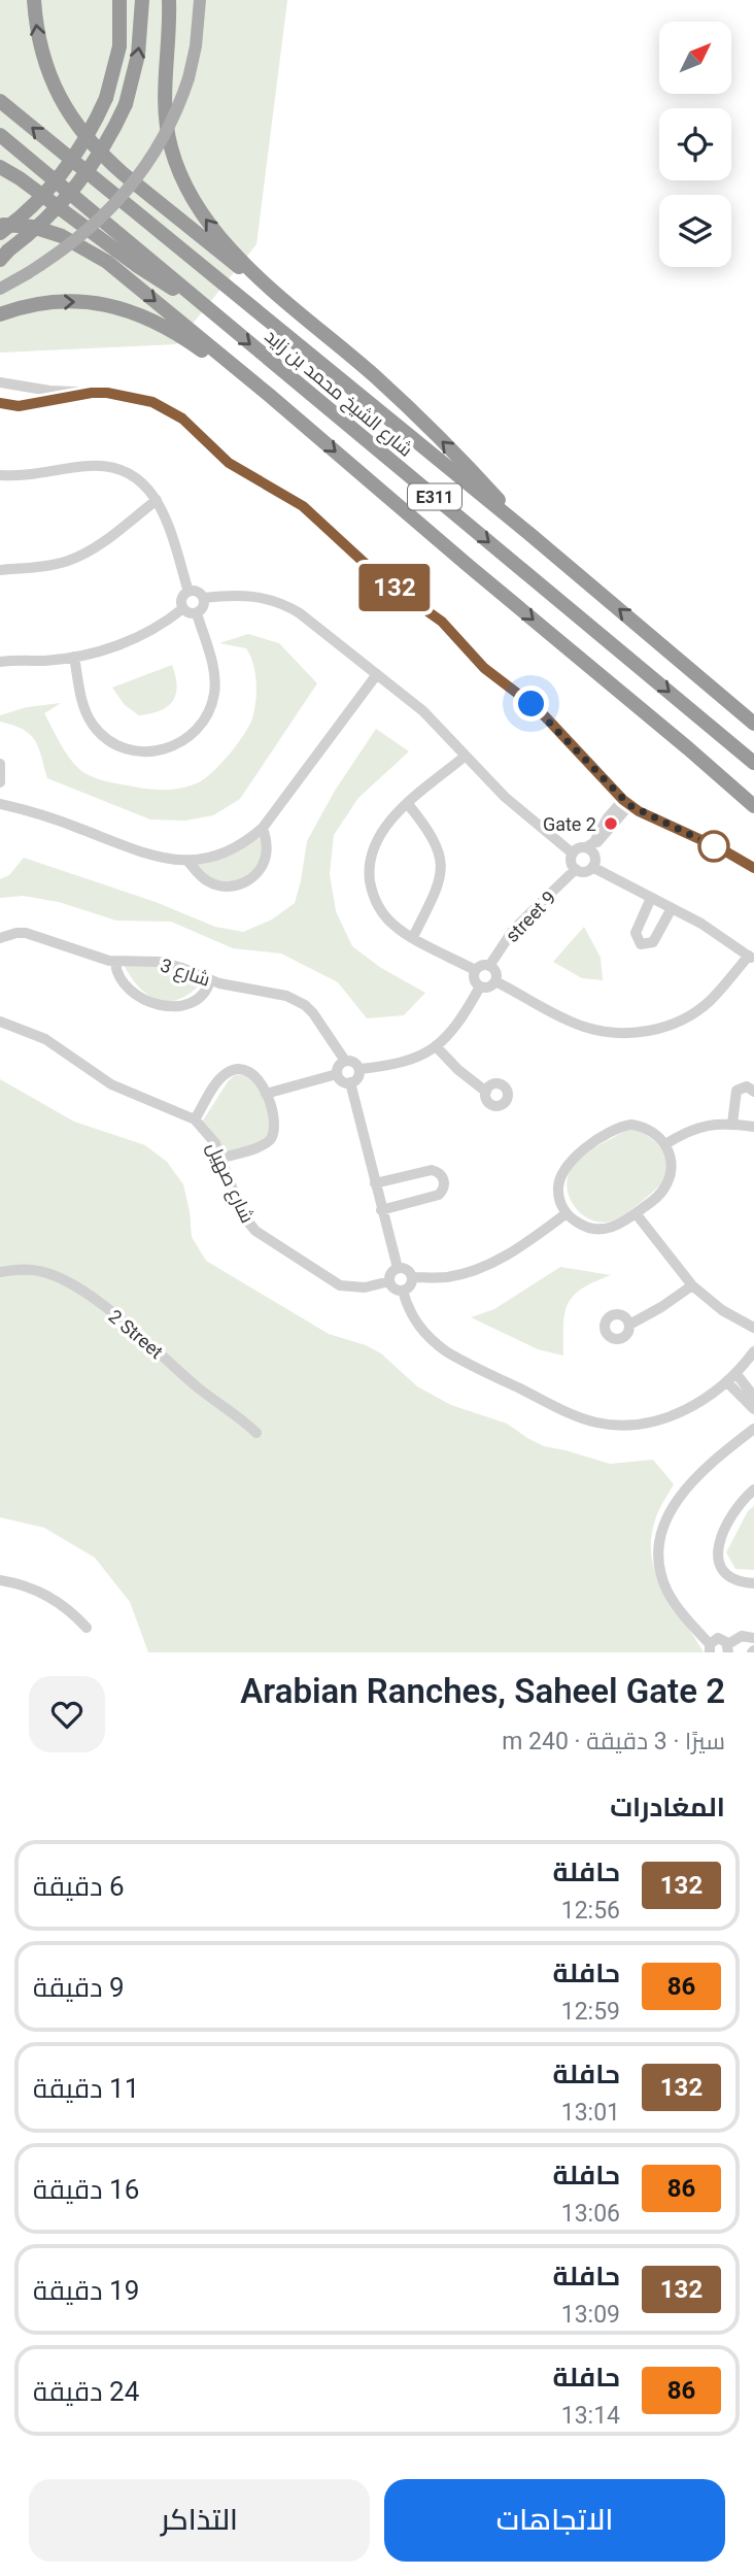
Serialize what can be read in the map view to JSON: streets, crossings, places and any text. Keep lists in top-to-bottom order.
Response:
{
  "streets": {
    "highway": ["شارع الشيخ محمد بن زايد", "E311"],
    "street": [
      "street 9",
      "3 شارع",
      "شارع صهيل",
      "2 Street"
    ]
  },
  "places": ["Gate 2"],
  "lines": ["bus line 132"],
  "north": "top right",
  "page": {
    "on_map": "132",
    "heading": [
      ["Arabian Ranches, Saheel Gate 2", "سيرًا · 3 دقيقة · 240 m"],
      "المغادرات"
    ],
    "list": [
      {
        "mark": "132",
        "name": "حافلة",
        "note": "12:56",
        "value": "6 دقيقة"
      },
      {
        "mark": "86",
        "name": "حافلة",
        "note": "12:59",
        "value": "9 دقيقة"
      },
      {
        "mark": "132",
        "name": "حافلة",
        "note": "13:01",
        "value": "11 دقيقة"
      },
      {
        "mark": "86",
        "name": "حافلة",
        "note": "13:06",
        "value": "16 دقيقة"
      },
      {
        "mark": "132",
        "name": "حافلة",
        "note": "13:09",
        "value": "19 دقيقة"
      },
      {
        "mark": "86",
        "name": "حافلة",
        "note": "13:14",
        "value": "24 دقيقة"
      }
    ],
    "buttons": ["الاتجاهات", "التذاكر"]
  }
}
